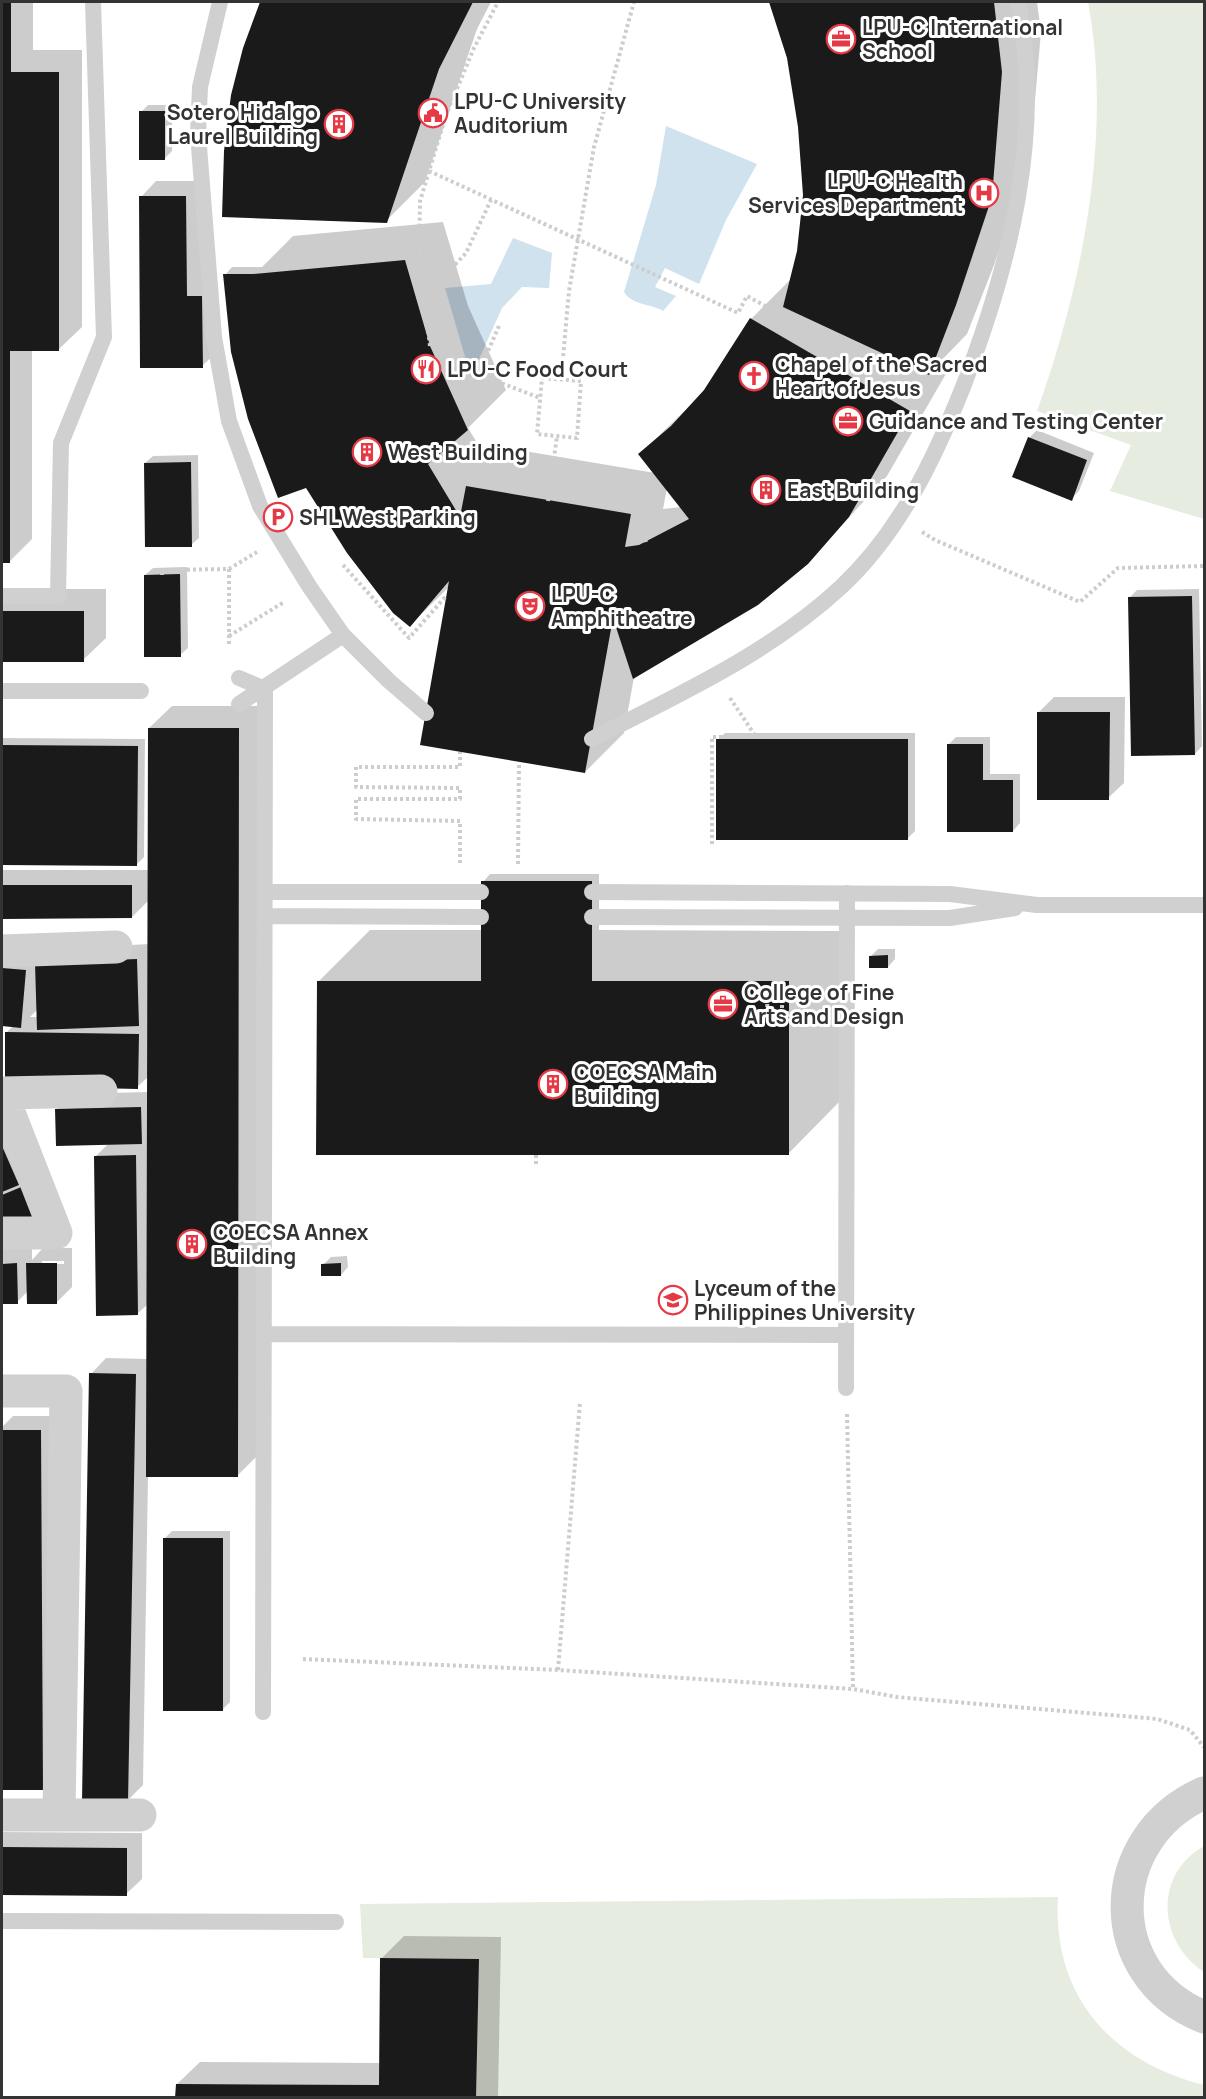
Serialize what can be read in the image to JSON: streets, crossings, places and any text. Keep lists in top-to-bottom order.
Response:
{
  "places": {
    "office": ["LPU-C International School", "Guidance and Testing Center", "College of Fine Arts and Design"],
    "public building": ["LPU-C University Auditorium"],
    "building": [
      "Sotero Hidalgo Laurel Building",
      "West Building",
      "East Building",
      "COECSA Main Building",
      "COECSA Annex Building"
    ],
    "hospital": ["LPU-C Health Services Department"],
    "restaurant": ["LPU-C Food Court"],
    "church": ["Chapel of the Sacred Heart of Jesus"],
    "parking": ["SHL West Parking"],
    "theatre": ["LPU-C Amphitheatre"],
    "school or university": ["Lyceum of the Philippines University"]
  }
}
